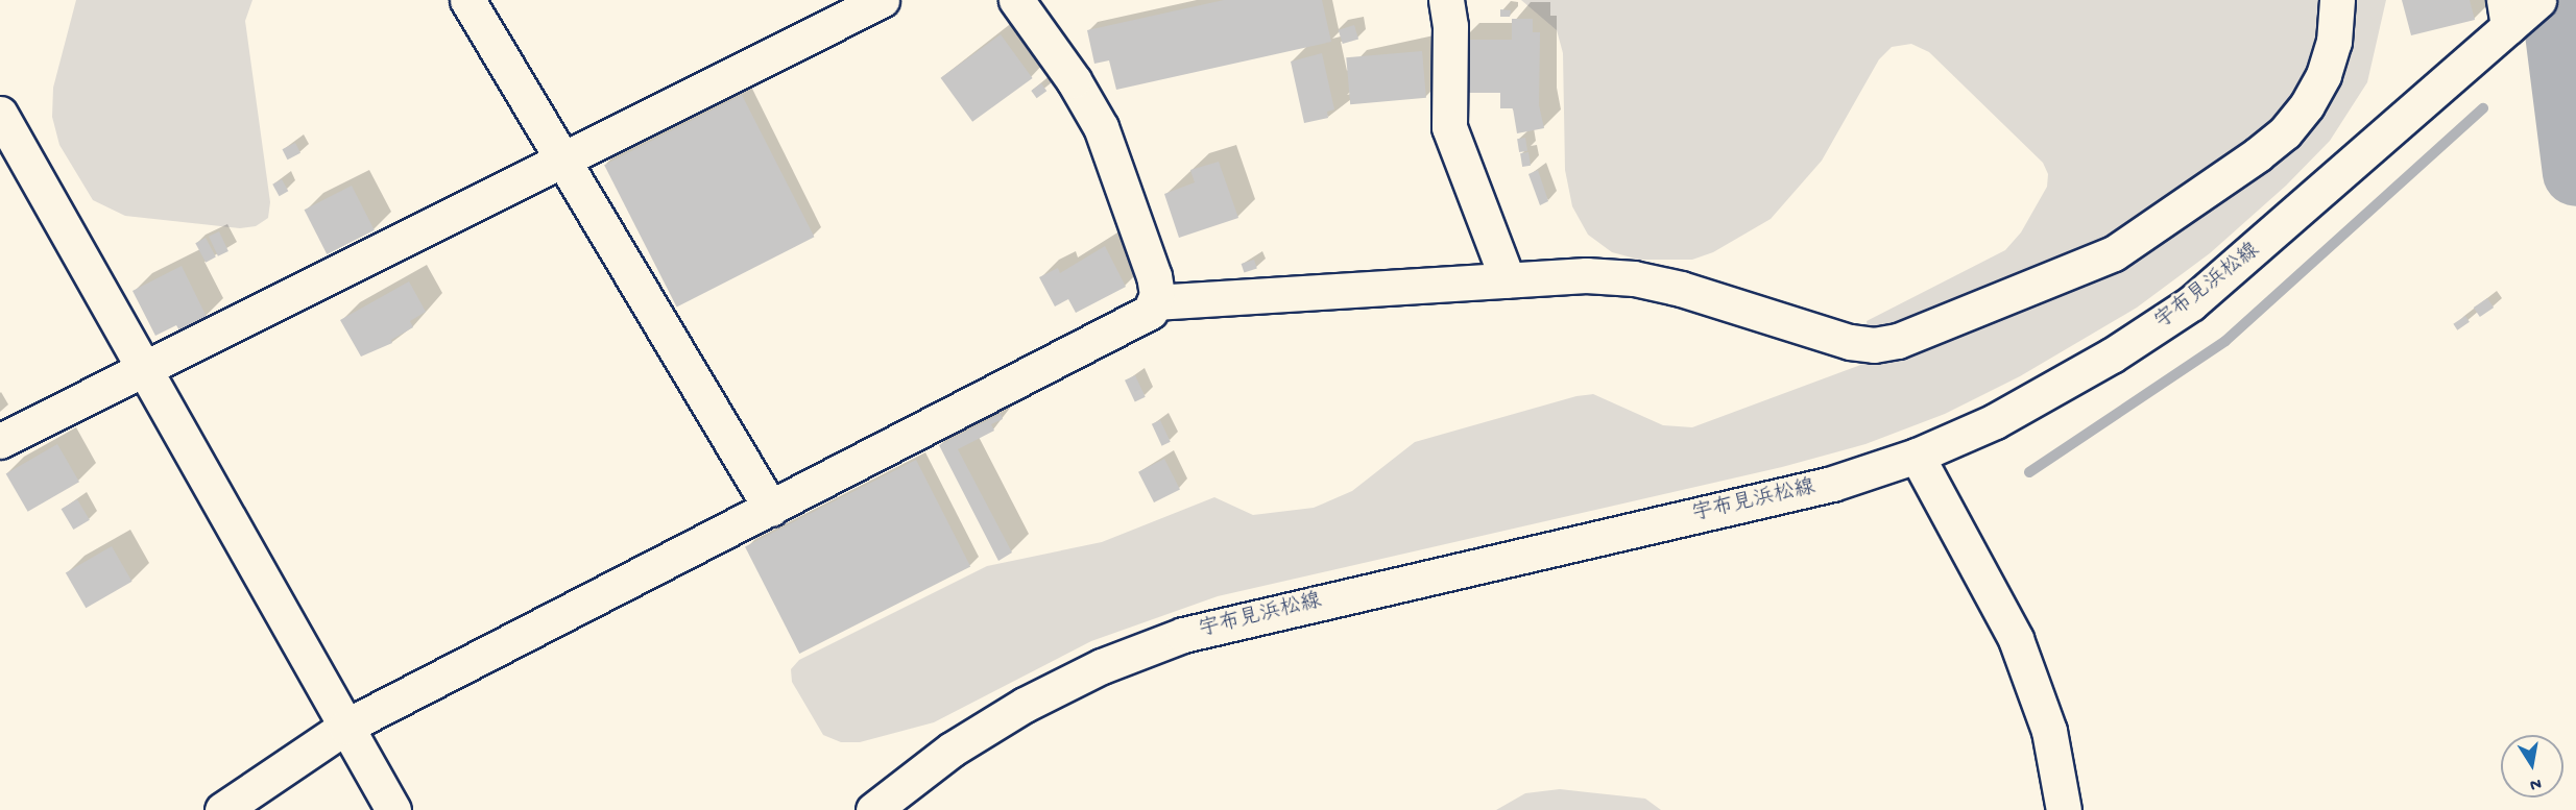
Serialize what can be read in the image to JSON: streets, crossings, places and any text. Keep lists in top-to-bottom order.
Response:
{
  "streets": {
    "street": ["宇布見浜松線"]
  },
  "north": "bottom"
}
